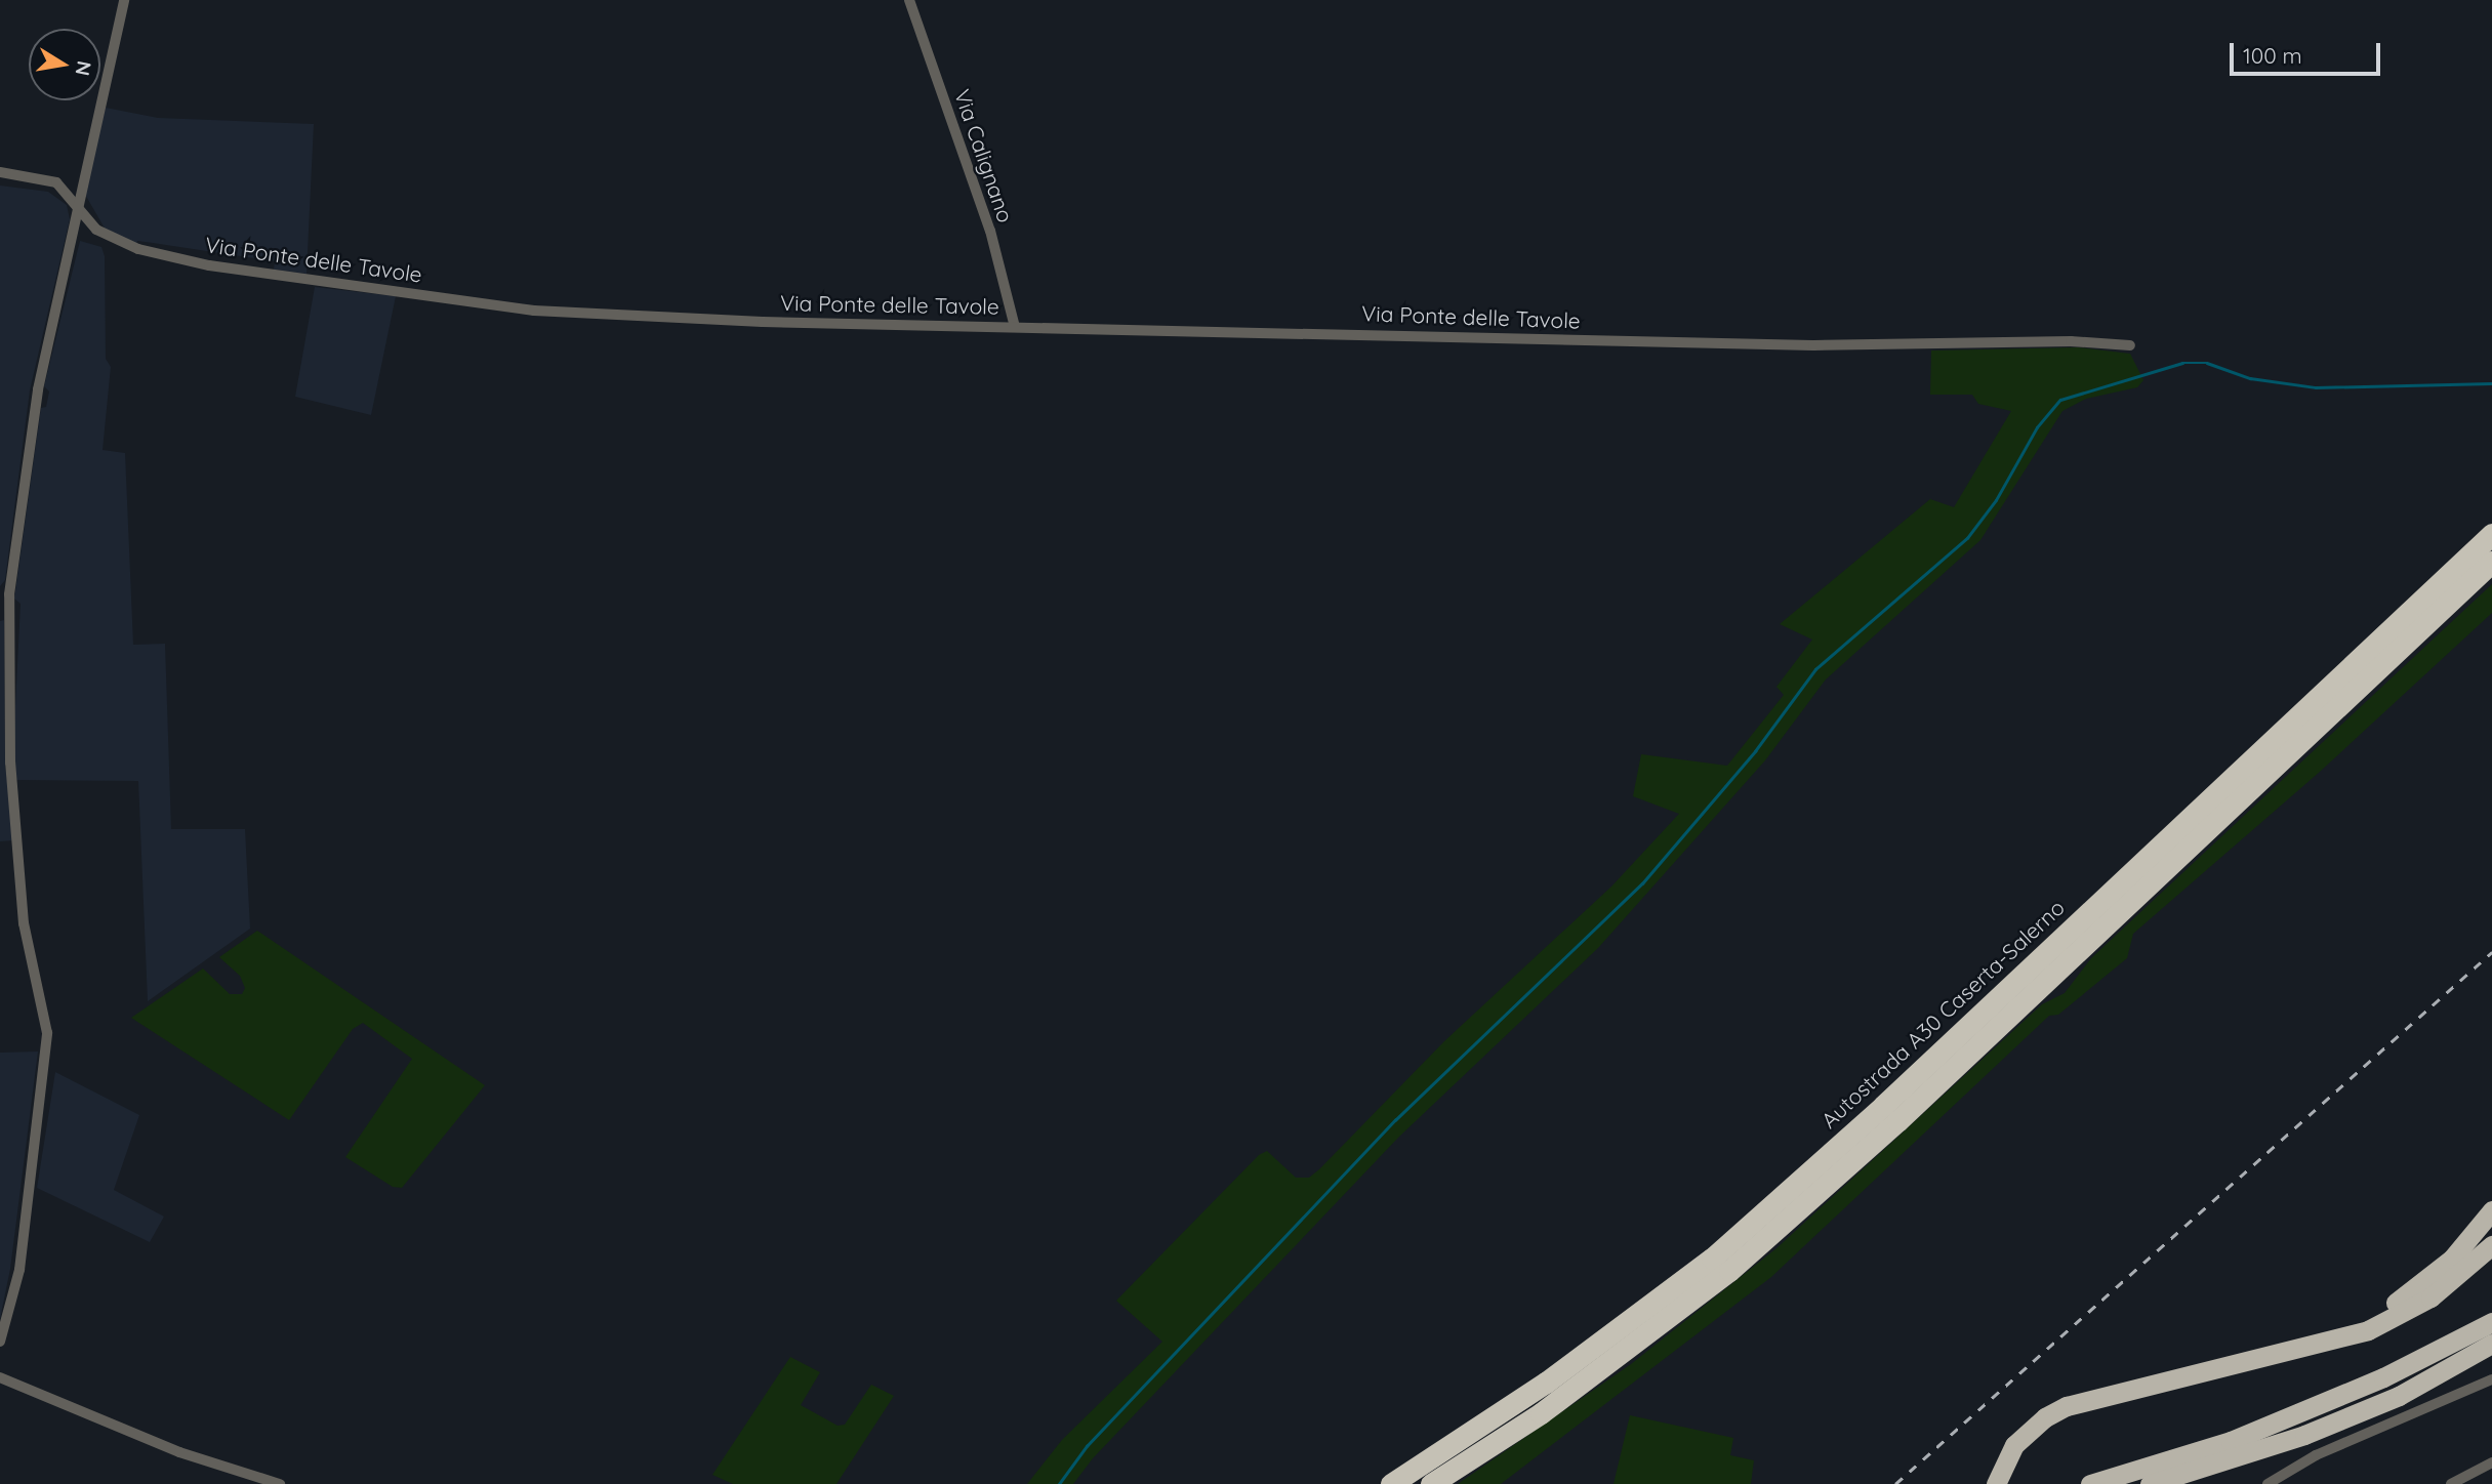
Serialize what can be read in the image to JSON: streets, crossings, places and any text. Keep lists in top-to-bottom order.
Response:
{
  "streets": {
    "highway": ["Autostrada A30 Caserta-Salerno"],
    "street": ["Via Calignano", "Via Ponte delle Tavole"]
  },
  "crossings": [
    ["Via Calignano", "Via Ponte delle Tavole"]
  ],
  "scale_bar": "100 m",
  "north": "right"
}
